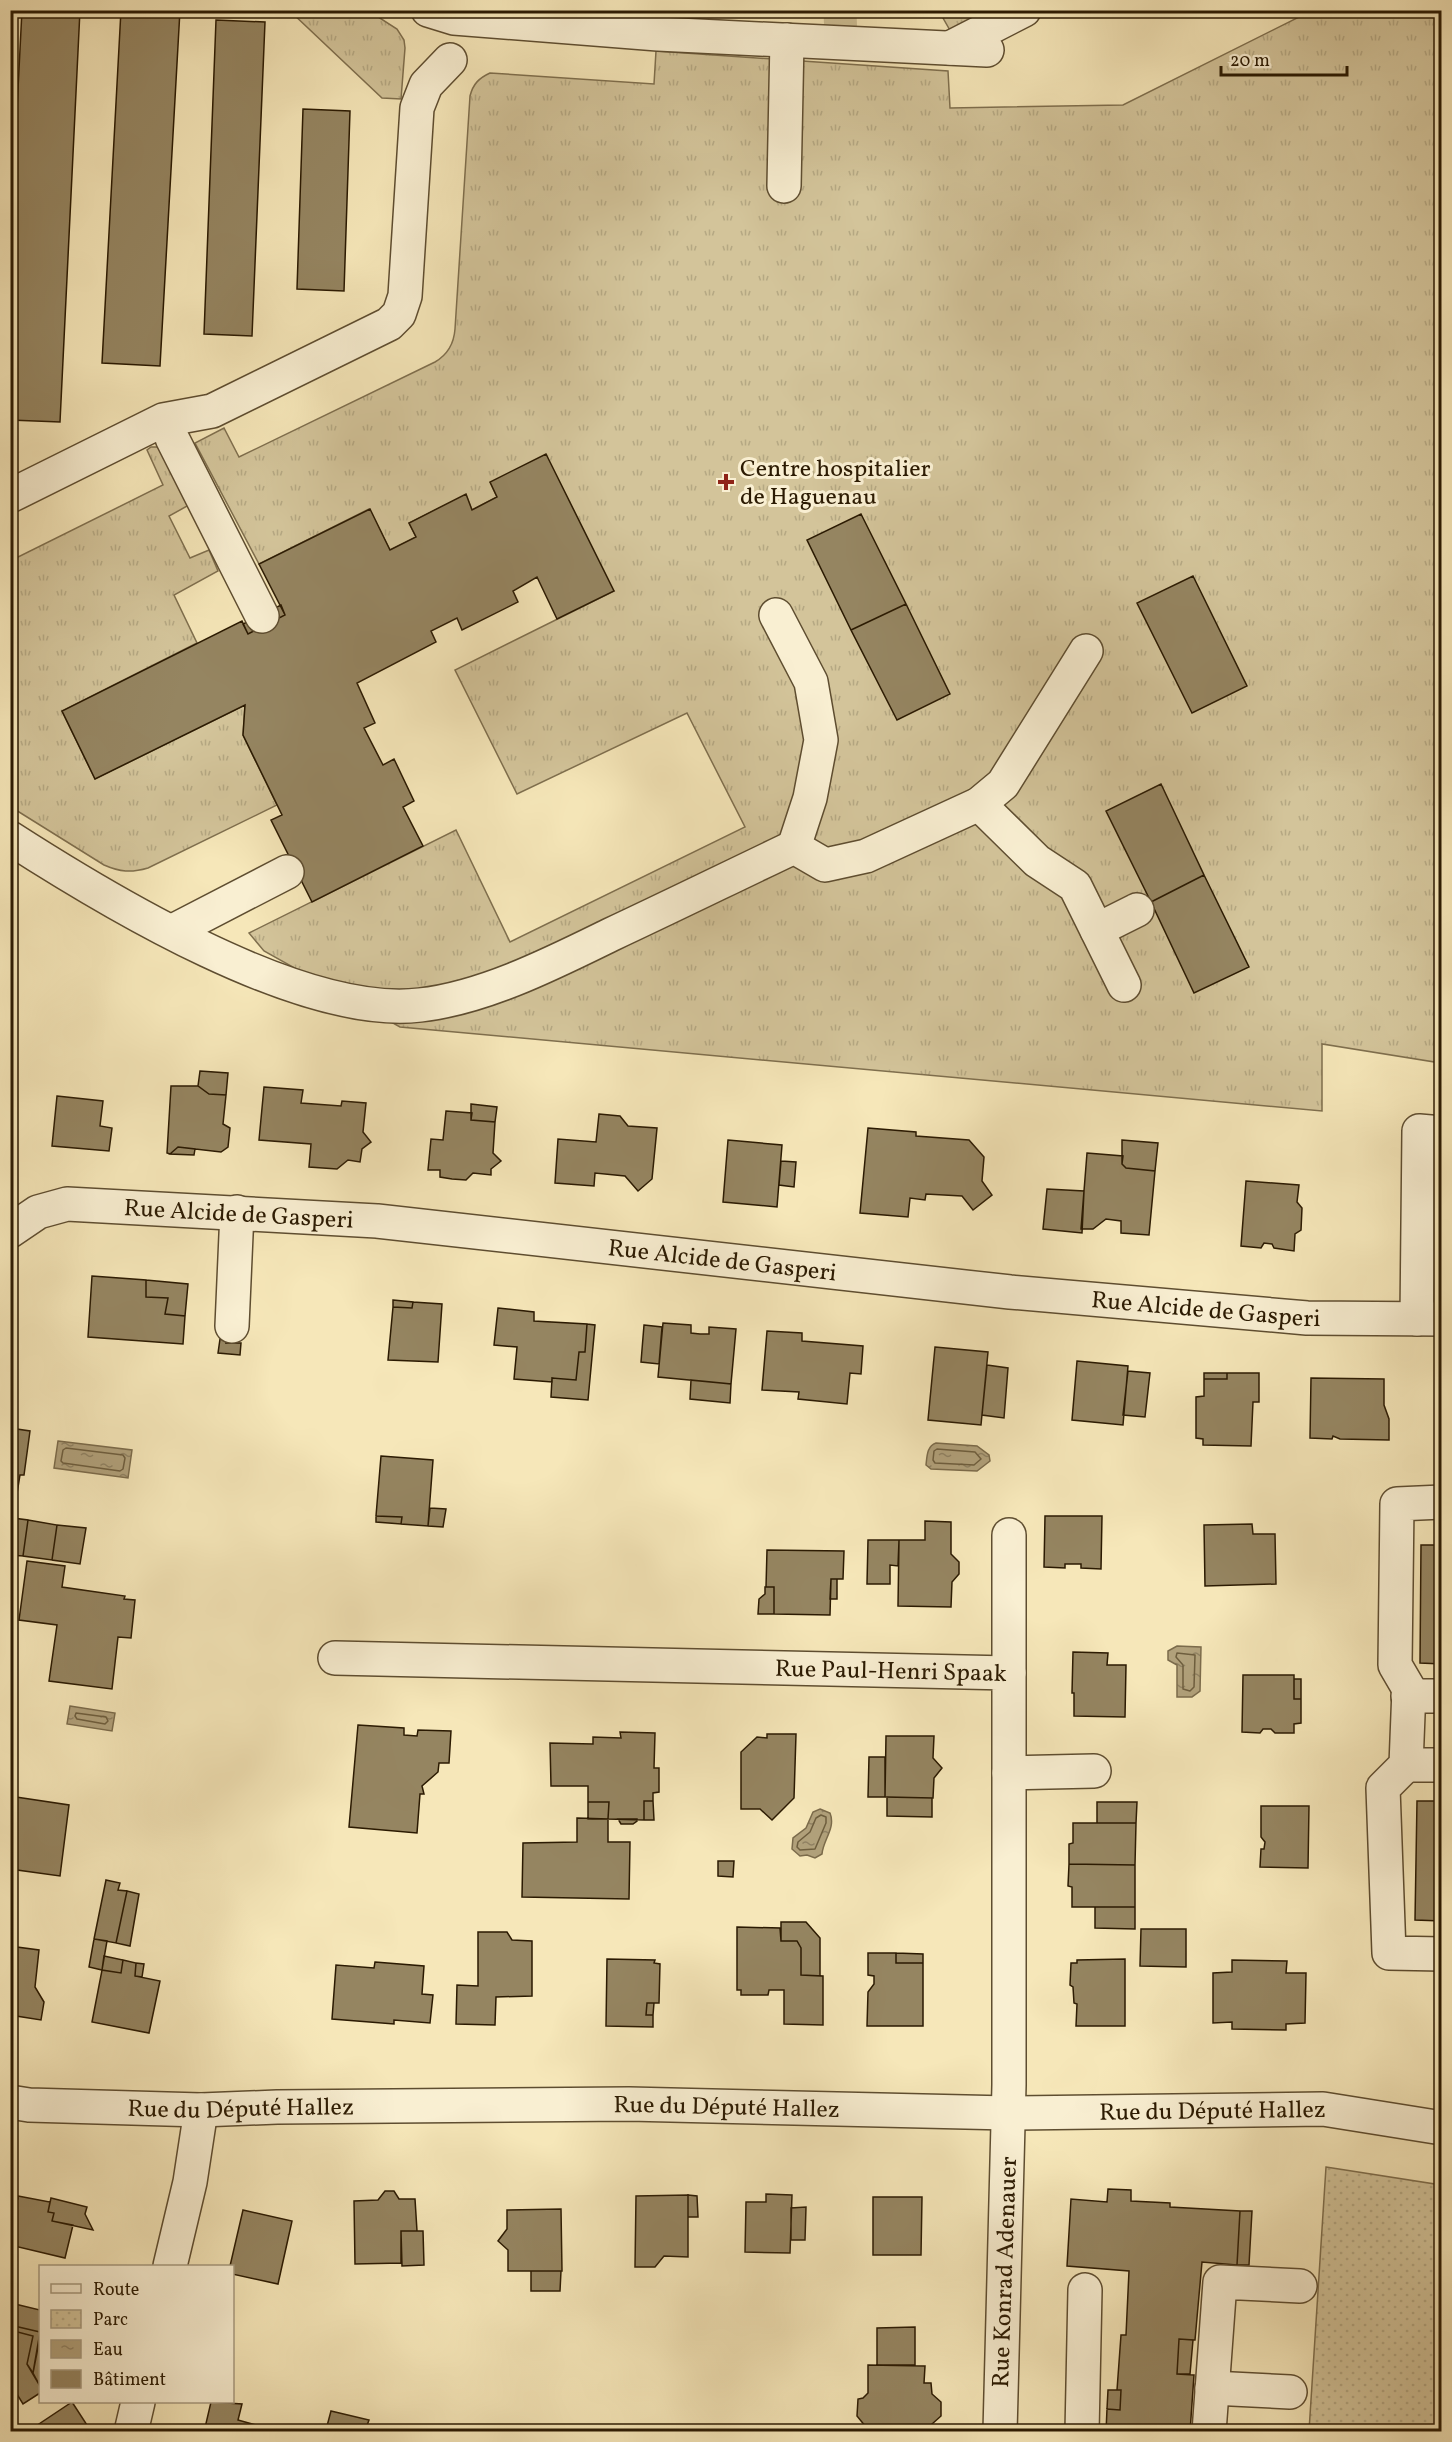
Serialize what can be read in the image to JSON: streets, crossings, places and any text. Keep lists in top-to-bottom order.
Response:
{
  "streets": {
    "street": [
      "Rue Alcide de Gasperi",
      "Rue Paul-Henri Spaak",
      "Rue du Député Hallez",
      "Rue Konrad Adenauer"
    ]
  },
  "crossings": [
    ["Rue Paul-Henri Spaak", "Rue du Député Hallez"],
    ["Rue Paul-Henri Spaak", "Rue Konrad Adenauer"],
    ["Rue du Député Hallez", "Rue Konrad Adenauer"]
  ],
  "places": {
    "health": ["Centre hospitalier de Haguenau"]
  },
  "legend": [
    "Route",
    "Parc",
    "Eau",
    "Bâtiment"
  ],
  "scale_bar": "20 m"
}
